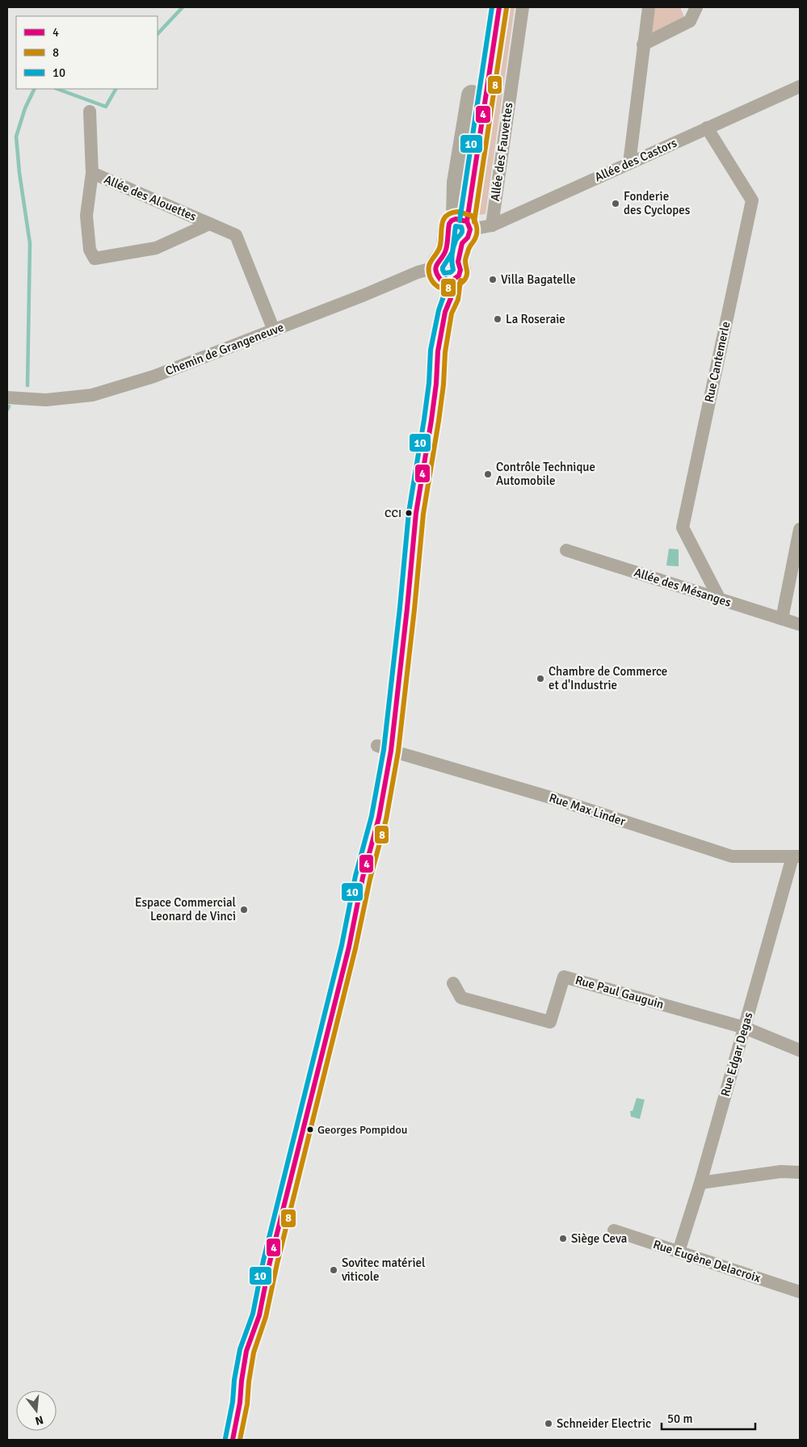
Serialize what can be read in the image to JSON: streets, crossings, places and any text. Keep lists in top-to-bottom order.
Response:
{
  "streets": {
    "street": [
      "Allée des Fauvettes",
      "Allée des Castors",
      "Allée des Alouettes",
      "Chemin de Grangeneuve",
      "Rue Cantemerle",
      "Allée des Mésanges",
      "Rue Max Linder",
      "Rue Paul Gauguin",
      "Rue Edgar Degas",
      "Rue Eugène Delacroix"
    ]
  },
  "crossings": [
    ["Allée des Fauvettes", "Allée des Castors"],
    ["Allée des Castors", "Rue Cantemerle"],
    ["Allée des Alouettes", "Chemin de Grangeneuve"],
    ["Rue Cantemerle", "Allée des Mésanges"],
    ["Rue Max Linder", "Rue Edgar Degas"],
    ["Rue Paul Gauguin", "Rue Edgar Degas"],
    ["Rue Edgar Degas", "Rue Eugène Delacroix"]
  ],
  "places": [
    "Fonderie des Cyclopes",
    "Villa Bagatelle",
    "La Roseraie",
    "Contrôle Technique Automobile",
    "CCI",
    "Chambre de Commerce et d'Industrie",
    "Espace Commercial Leonard de Vinci",
    "Georges Pompidou",
    "Siège Ceva",
    "Sovitec matériel viticole",
    "Schneider Electric"
  ],
  "lines": ["transit line 4", "transit line 10", "transit line 8"],
  "legend": ["4", "8", "10"],
  "scale_bar": "50 m",
  "north": "bottom"
}
